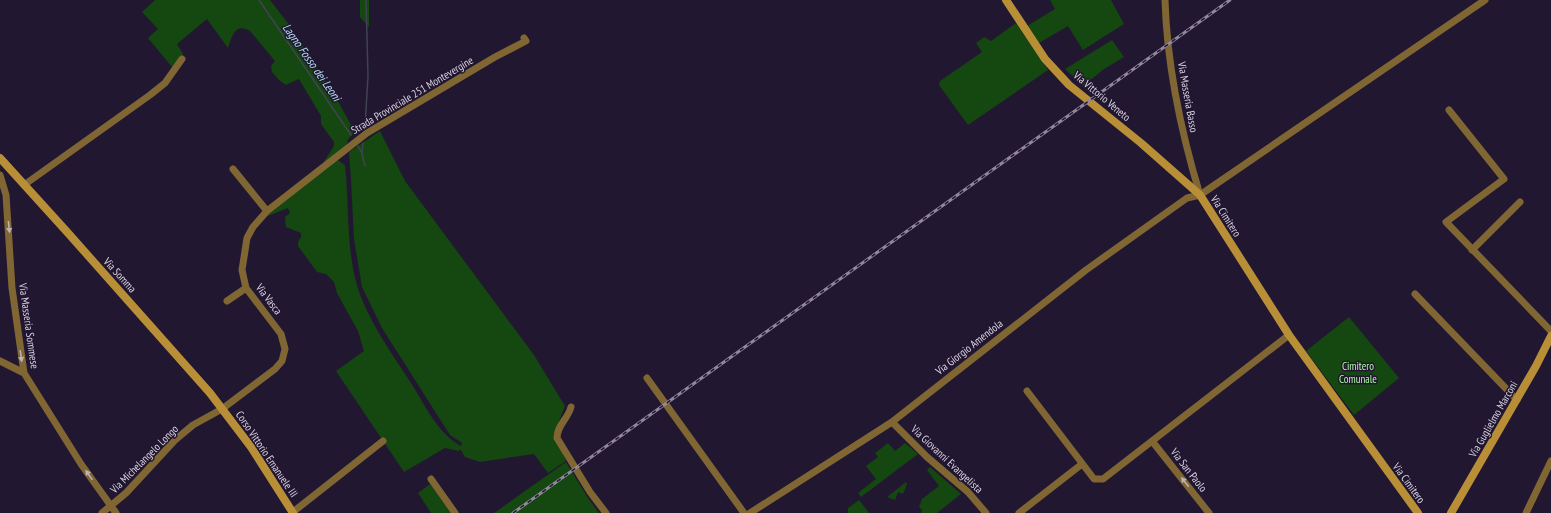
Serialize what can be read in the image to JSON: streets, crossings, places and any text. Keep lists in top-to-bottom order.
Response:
{
  "streets": {
    "street": [
      "Strada Provinciale 251 Montevergine",
      "Via Vittorio Veneto",
      "Via Masseria Basso",
      "Via Cimitero",
      "Via Somma",
      "Via Vasca",
      "Via Masseria Sommese",
      "Via Giorgio Amendola",
      "Via Guglielmo Marconi",
      "Corso Vittorio Emanuele III",
      "Via Michelangelo Longo",
      "Via Giovanni Evangelista",
      "Via San Paolo"
    ]
  },
  "crossings": [
    ["Strada Provinciale 251 Montevergine", "Via Vasca"],
    ["Via Vittorio Veneto", "Via Masseria Basso"],
    ["Via Vittorio Veneto", "Via Cimitero"],
    ["Via Vittorio Veneto", "Via Giorgio Amendola"],
    ["Via Masseria Basso", "Via Cimitero"],
    ["Via Masseria Basso", "Via Giorgio Amendola"],
    ["Via Cimitero", "Via Giorgio Amendola"],
    ["Via Somma", "Via Vasca"],
    ["Via Somma", "Corso Vittorio Emanuele III"],
    ["Via Somma", "Via Michelangelo Longo"],
    ["Via Vasca", "Corso Vittorio Emanuele III"],
    ["Via Vasca", "Via Michelangelo Longo"],
    ["Via Masseria Sommese", "Via Michelangelo Longo"],
    ["Via Giorgio Amendola", "Via Giovanni Evangelista"],
    ["Corso Vittorio Emanuele III", "Via Michelangelo Longo"]
  ],
  "one_way": ["Via San Paolo"],
  "water": ["Lagno Fosso dei Leoni"],
  "parks": ["Cimitero Comunale"]
}
